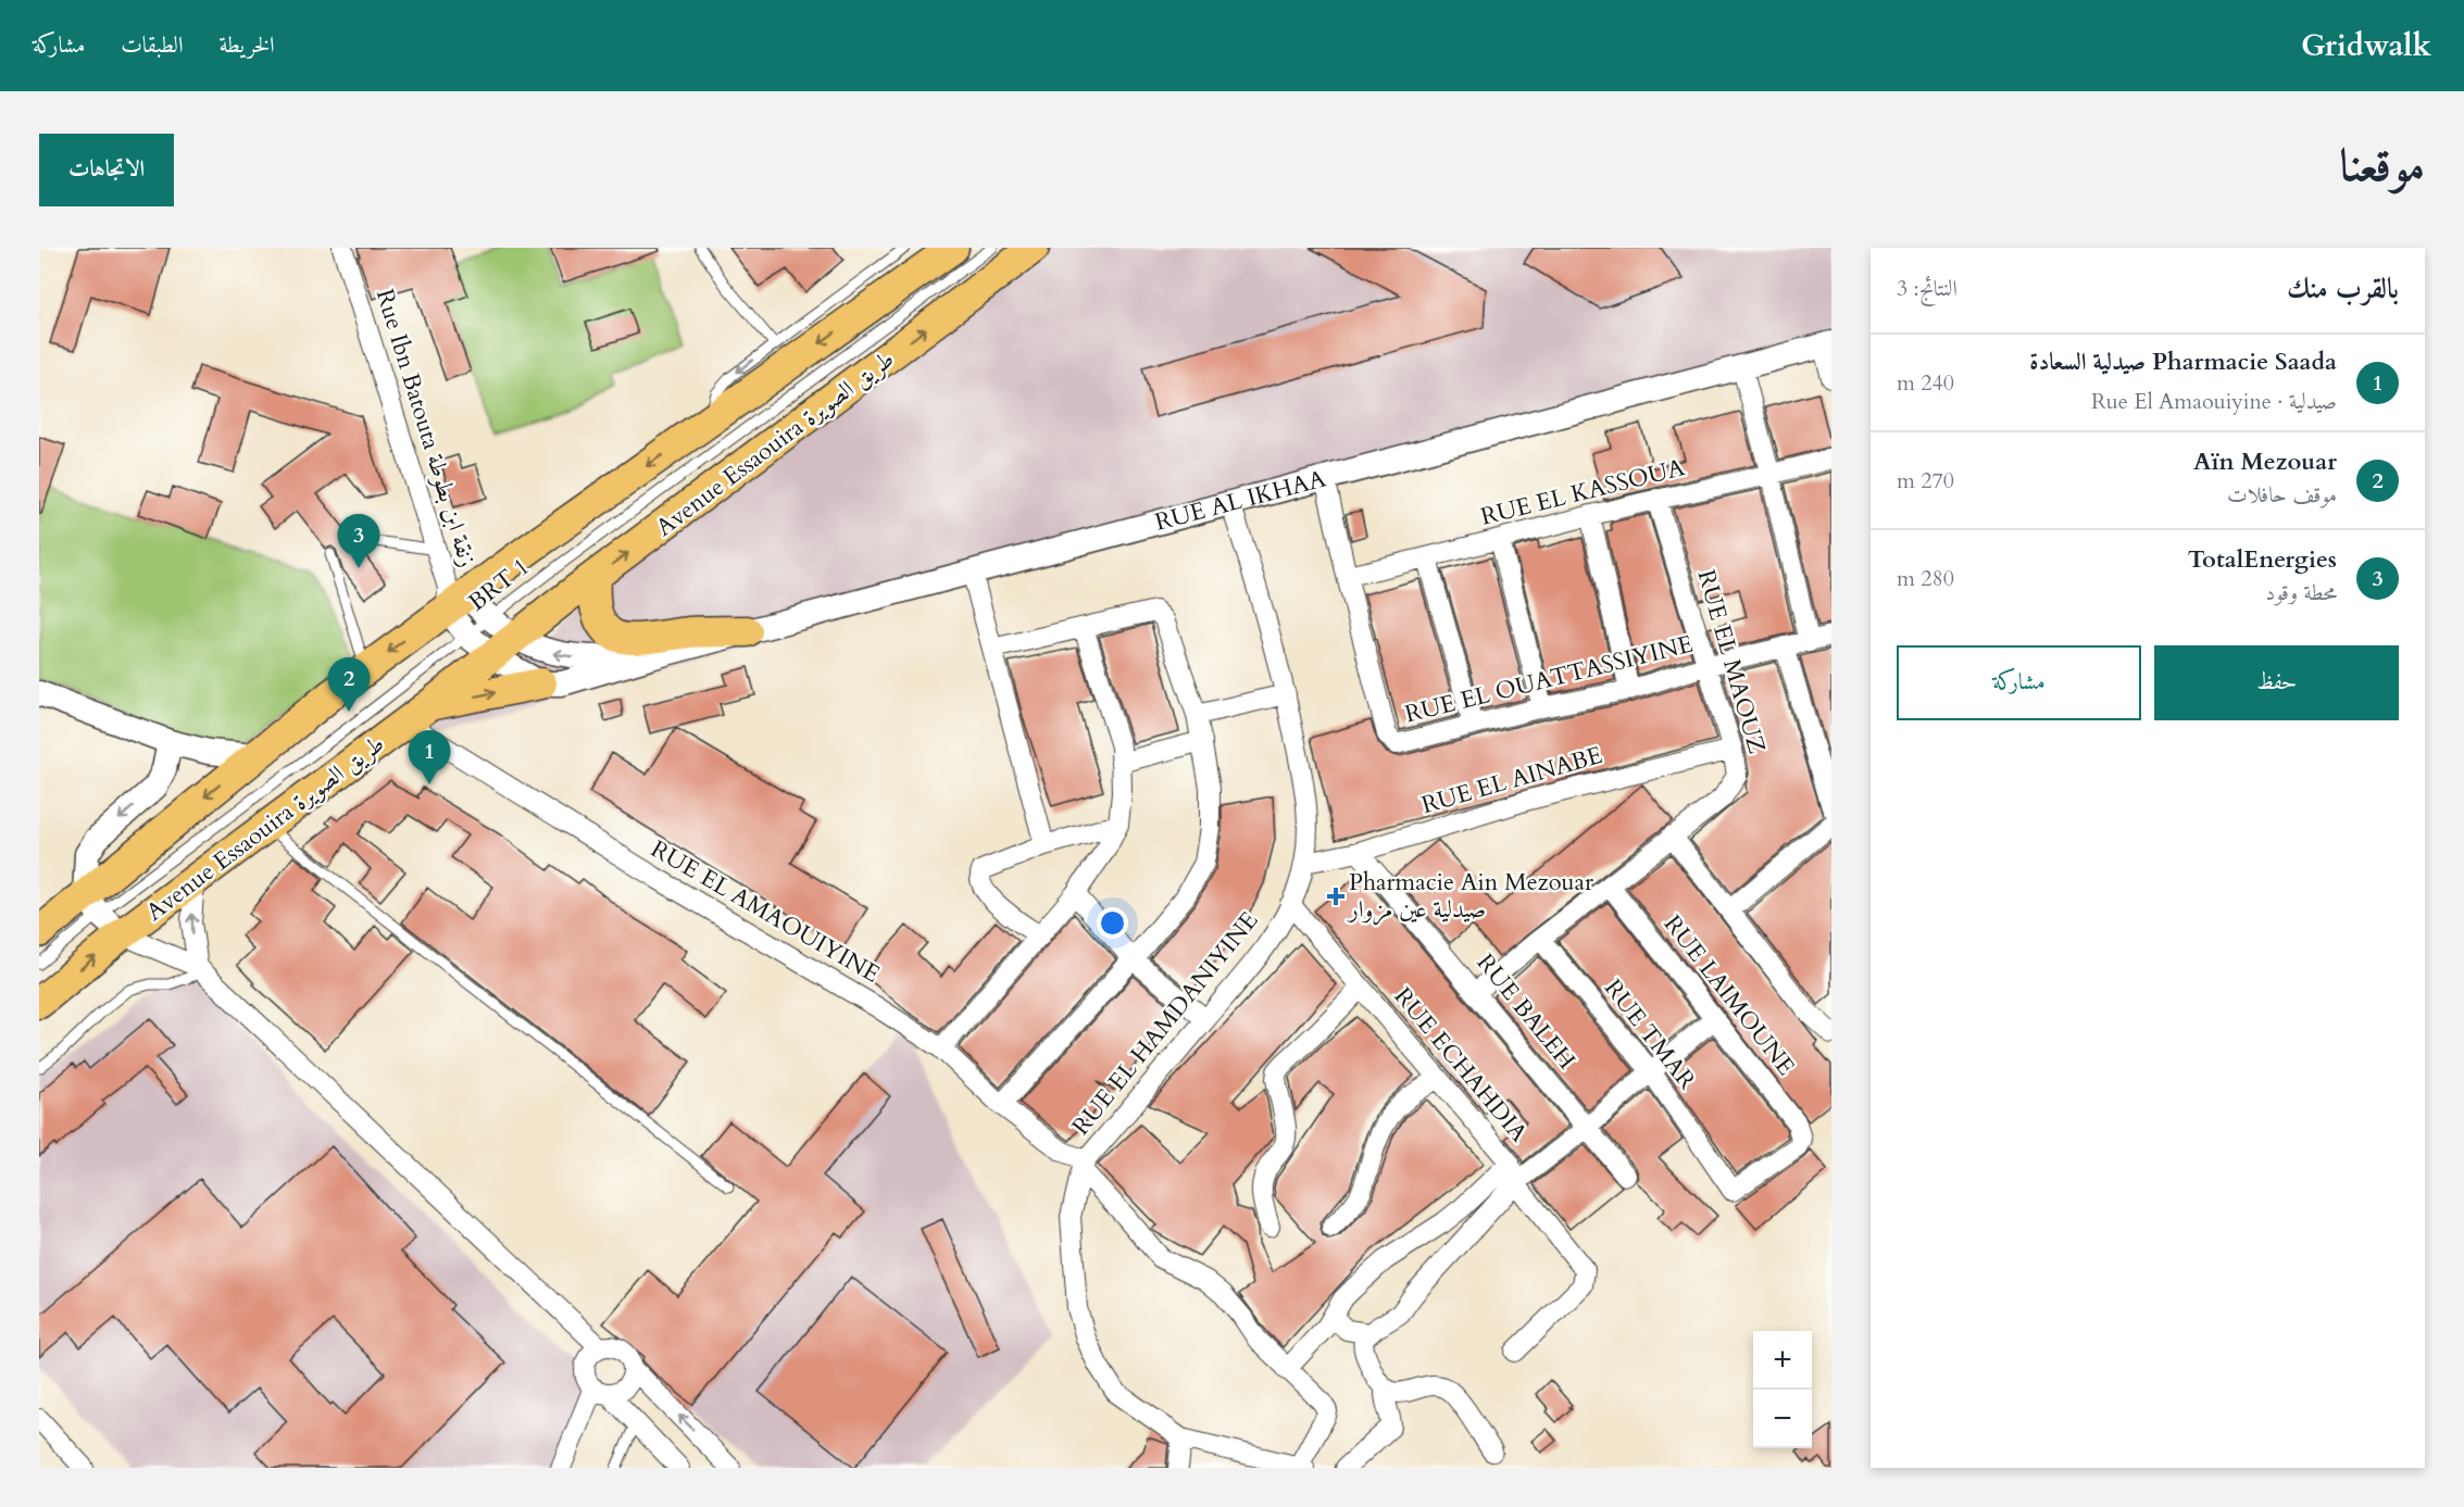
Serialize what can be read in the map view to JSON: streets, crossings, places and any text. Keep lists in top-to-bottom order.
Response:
{
  "streets": {
    "main road": ["Avenue Essaouira طريق الصويرة"],
    "street": [
      "Rue Ibn Batouta زنقة ابن بطوطة",
      "RUE EL KASSOUA",
      "RUE AL IKHAA",
      "RUE EL MAOUZ",
      "RUE EL OUATTASSIYINE",
      "RUE EL AINABE",
      "RUE EL AMAOUIYINE",
      "RUE LAIMOUNE",
      "RUE BALEH",
      "RUE EL HAMDANIYINE",
      "RUE TMAR",
      "RUE ECHAHDIA"
    ],
    "lane": ["BRT 1"]
  },
  "crossings": [
    ["Rue Ibn Batouta زنقة ابن بطوطة", "Avenue Essaouira طريق الصويرة"],
    ["Rue Ibn Batouta زنقة ابن بطوطة", "RUE AL IKHAA"],
    ["Avenue Essaouira طريق الصويرة", "RUE AL IKHAA"],
    ["Avenue Essaouira طريق الصويرة", "BRT 1"],
    ["Avenue Essaouira طريق الصويرة", "RUE EL AMAOUIYINE"],
    ["RUE EL KASSOUA", "RUE EL MAOUZ"],
    ["RUE EL KASSOUA", "RUE EL OUATTASSIYINE"],
    ["RUE AL IKHAA", "BRT 1"],
    ["RUE AL IKHAA", "RUE EL OUATTASSIYINE"],
    ["RUE AL IKHAA", "RUE EL HAMDANIYINE"],
    ["RUE EL MAOUZ", "RUE EL OUATTASSIYINE"],
    ["RUE EL MAOUZ", "RUE EL AINABE"],
    ["RUE EL MAOUZ", "RUE LAIMOUNE"],
    ["RUE EL MAOUZ", "RUE BALEH"],
    ["RUE EL MAOUZ", "RUE TMAR"],
    ["RUE EL AINABE", "RUE BALEH"],
    ["RUE EL AINABE", "RUE EL HAMDANIYINE"],
    ["RUE EL AMAOUIYINE", "RUE EL HAMDANIYINE"],
    ["RUE LAIMOUNE", "RUE TMAR"],
    ["RUE EL HAMDANIYINE", "RUE ECHAHDIA"]
  ],
  "places": {
    "health": ["Pharmacie Ain Mezouar صيدلية عين مزوار"]
  },
  "page": {
    "header": "Gridwalk",
    "nav": ["الخريطة", "الطبقات", "مشاركة"],
    "title": "موقعنا",
    "buttons": [
      "الاتجاهات",
      ["حفظ", "مشاركة"]
    ],
    "heading": ["بالقرب منك", "النتائج: 3"],
    "list": [
      {
        "mark": "1",
        "name": "Pharmacie Saada صيدلية السعادة",
        "note": "صيدلية · Rue El Amaouiyine",
        "value": "240 m"
      },
      {
        "mark": "2",
        "name": "Aïn Mezouar",
        "note": "موقف حافلات",
        "value": "270 m"
      },
      {
        "mark": "3",
        "name": "TotalEnergies",
        "note": "محطة وقود",
        "value": "280 m"
      }
    ],
    "pins": ["3", "2", "1"],
    "map_buttons": ["+", "−"]
  }
}
